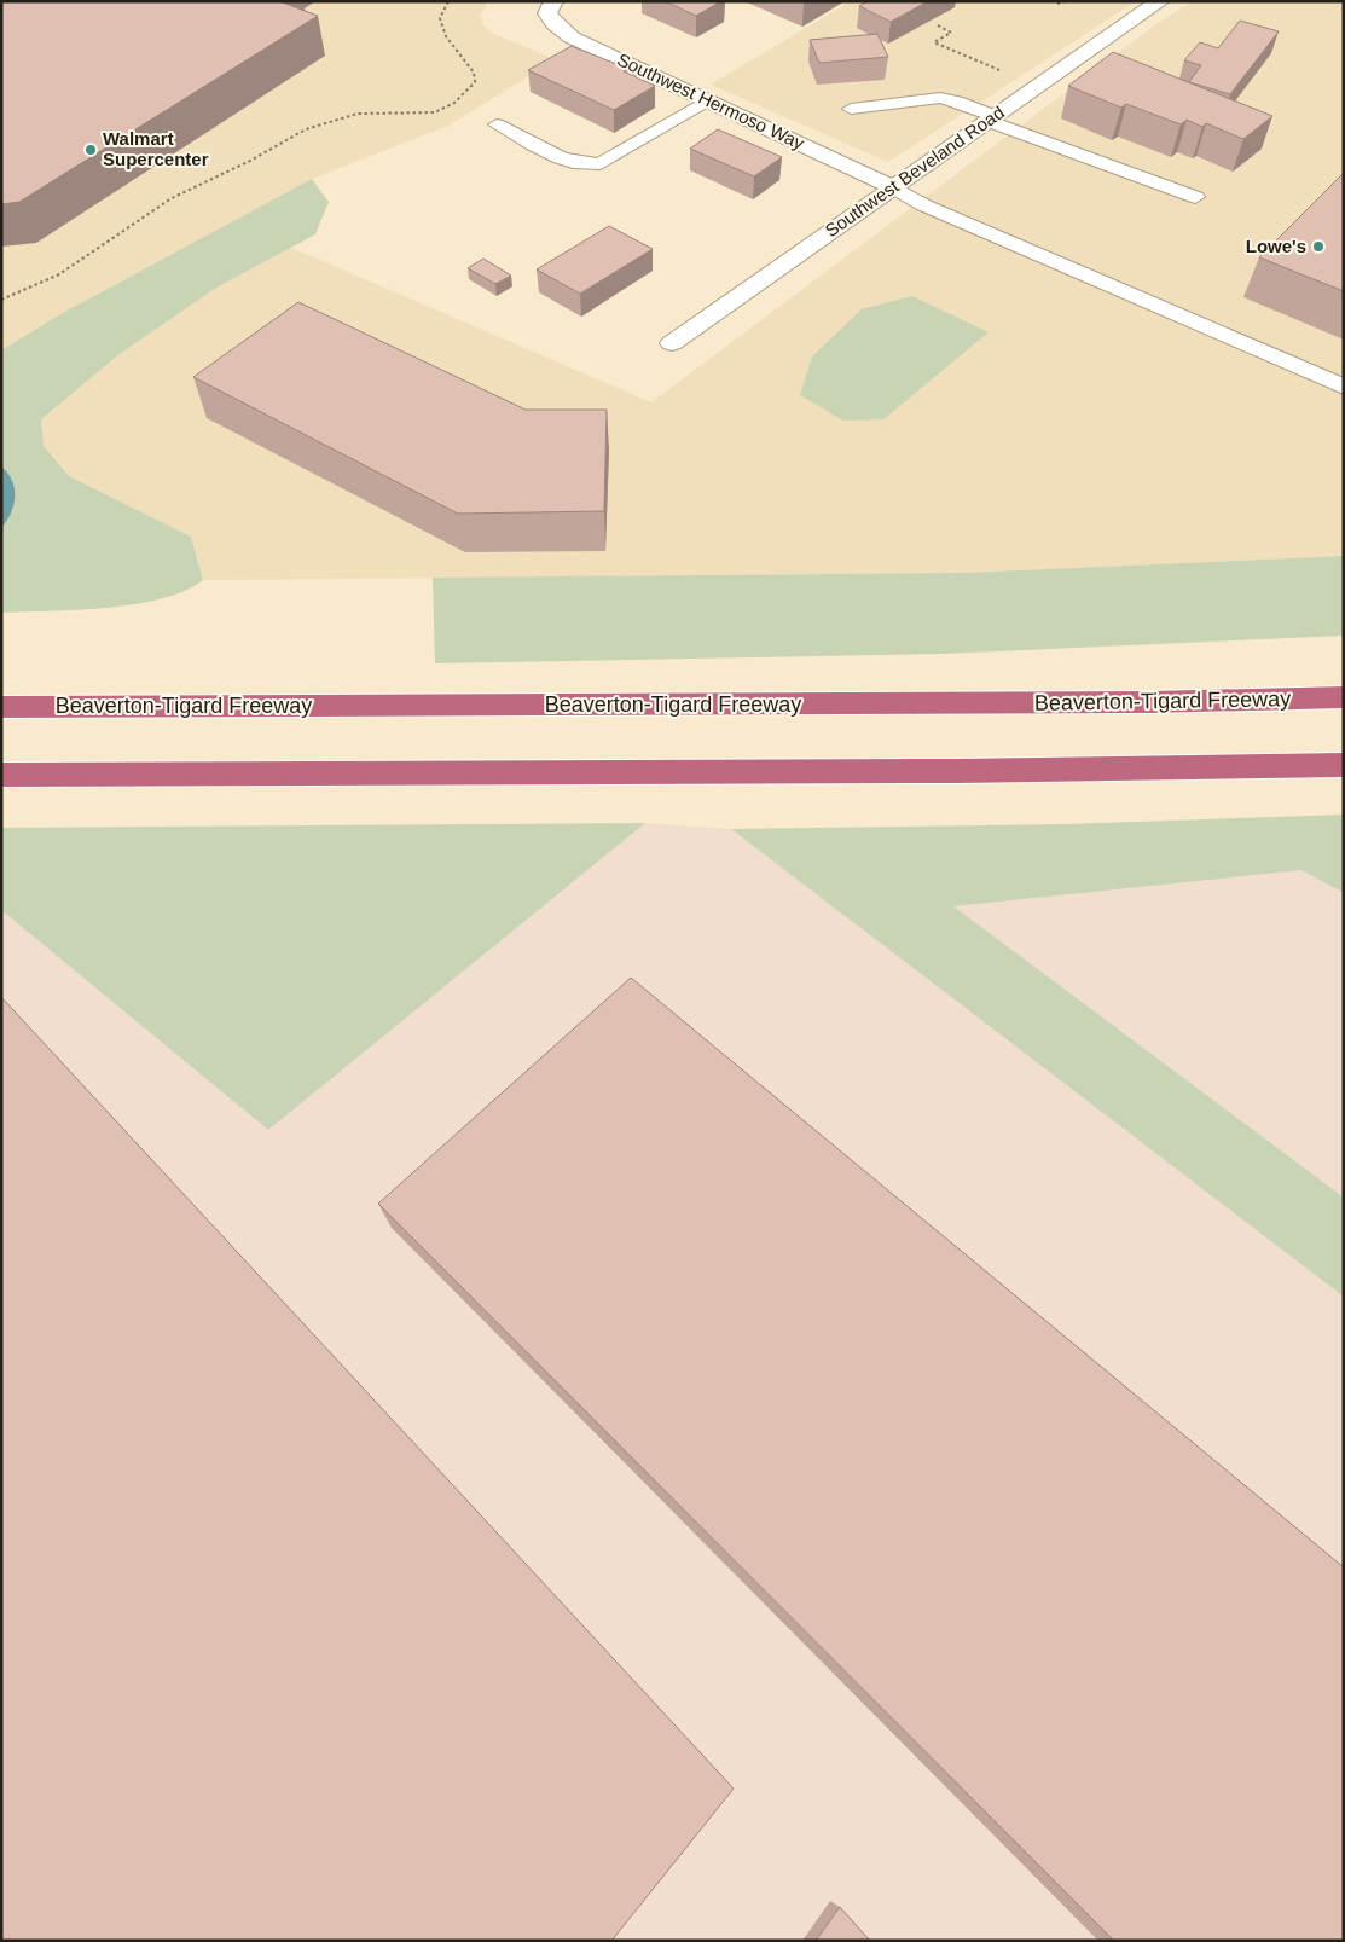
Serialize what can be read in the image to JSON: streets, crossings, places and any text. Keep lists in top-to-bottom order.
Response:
{
  "streets": {
    "highway": ["Beaverton-Tigard Freeway"],
    "street": ["Southwest Hermoso Way", "Southwest Beveland Road"]
  },
  "crossings": [
    ["Southwest Hermoso Way", "Southwest Beveland Road"]
  ],
  "places": ["Walmart Supercenter", "Lowe's"]
}
